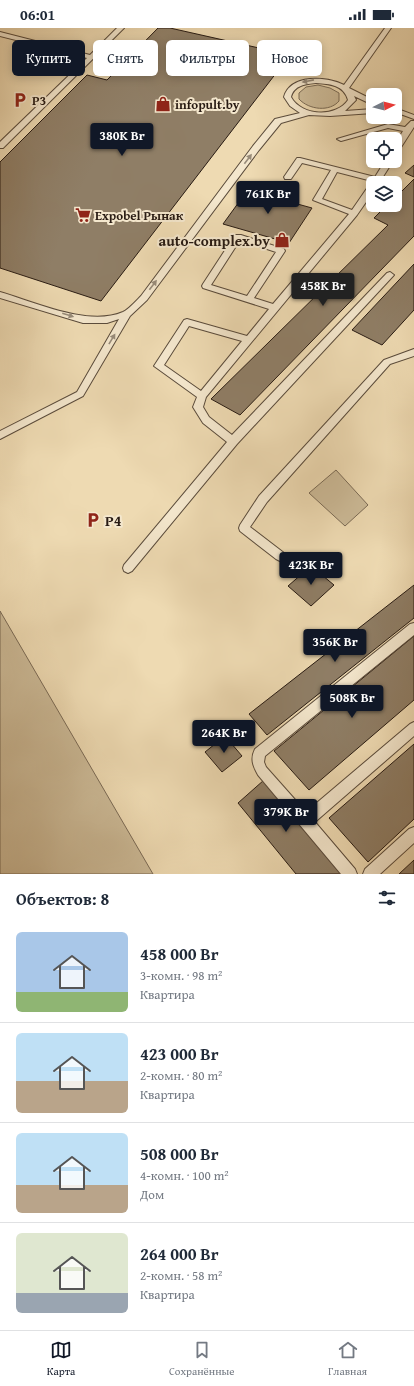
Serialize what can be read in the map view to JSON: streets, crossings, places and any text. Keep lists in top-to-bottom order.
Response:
{
  "places": {
    "parking": ["P3", "P4"],
    "shop": ["infopult.by", "auto-complex.by"],
    "supermarket": ["Expobel Рынак"]
  },
  "north": "right",
  "page": {
    "status": "06:01",
    "chip": [
      "Купить",
      "Снять",
      "Фильтры",
      "Новое"
    ],
    "price": [
      "380K Br",
      "761K Br",
      "458K Br",
      "423K Br",
      "356K Br",
      "508K Br",
      "264K Br",
      "379K Br"
    ],
    "heading": "Объектов: 8",
    "list": [
      {
        "name": "458 000 Br",
        "note": "3-комн. · 98 m² · Квартира"
      },
      {
        "name": "423 000 Br",
        "note": "2-комн. · 80 m² · Квартира"
      },
      {
        "name": "508 000 Br",
        "note": "4-комн. · 100 m² · Дом"
      },
      {
        "name": "264 000 Br",
        "note": "2-комн. · 58 m² · Квартира"
      }
    ],
    "tabs": ["Карта", "Сохранённые", "Главная"]
  }
}
